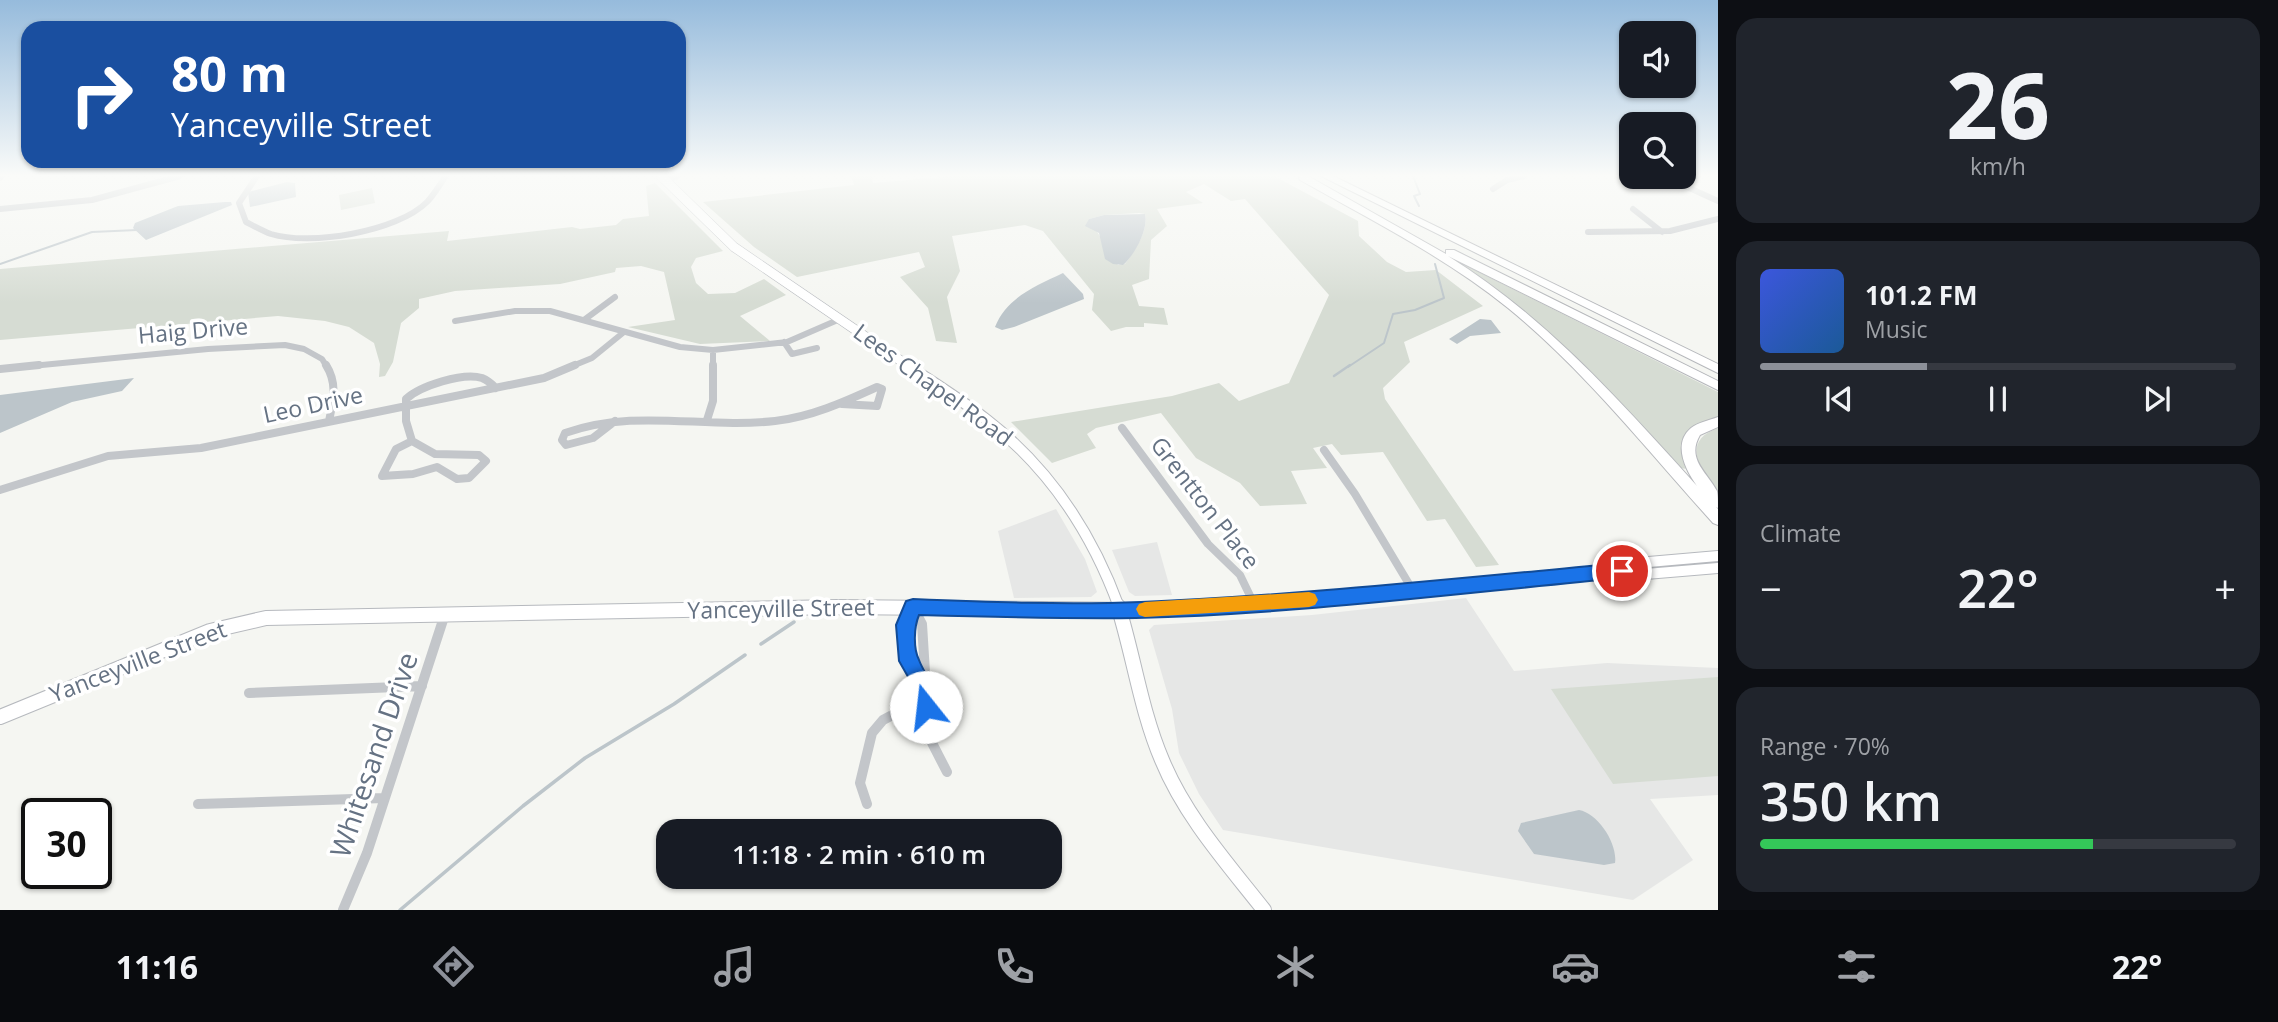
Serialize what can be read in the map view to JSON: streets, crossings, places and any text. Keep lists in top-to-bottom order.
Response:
{
  "streets": {
    "main road": ["Lees Chapel Road", "Yanceyville Street"],
    "street": [
      "Haig Drive",
      "Leo Drive",
      "Grentton Place",
      "Whitesand Drive"
    ]
  },
  "crossings": [
    ["Haig Drive", "Leo Drive"],
    ["Lees Chapel Road", "Yanceyville Street"],
    ["Grentton Place", "Yanceyville Street"],
    ["Yanceyville Street", "Whitesand Drive"]
  ],
  "page": {
    "tile": [
      ["26", "km/h"],
      "Climate",
      ["Range · 70%", "350 km"]
    ],
    "turn": ["80 m", "Yanceyville Street"],
    "song": ["101.2 FM", "Music"],
    "heat": ["−", "22°", "+"],
    "limit": "30",
    "trip": "11:18 · 2 min · 610 m",
    "tabs": ["11:16", "22°"]
  }
}
